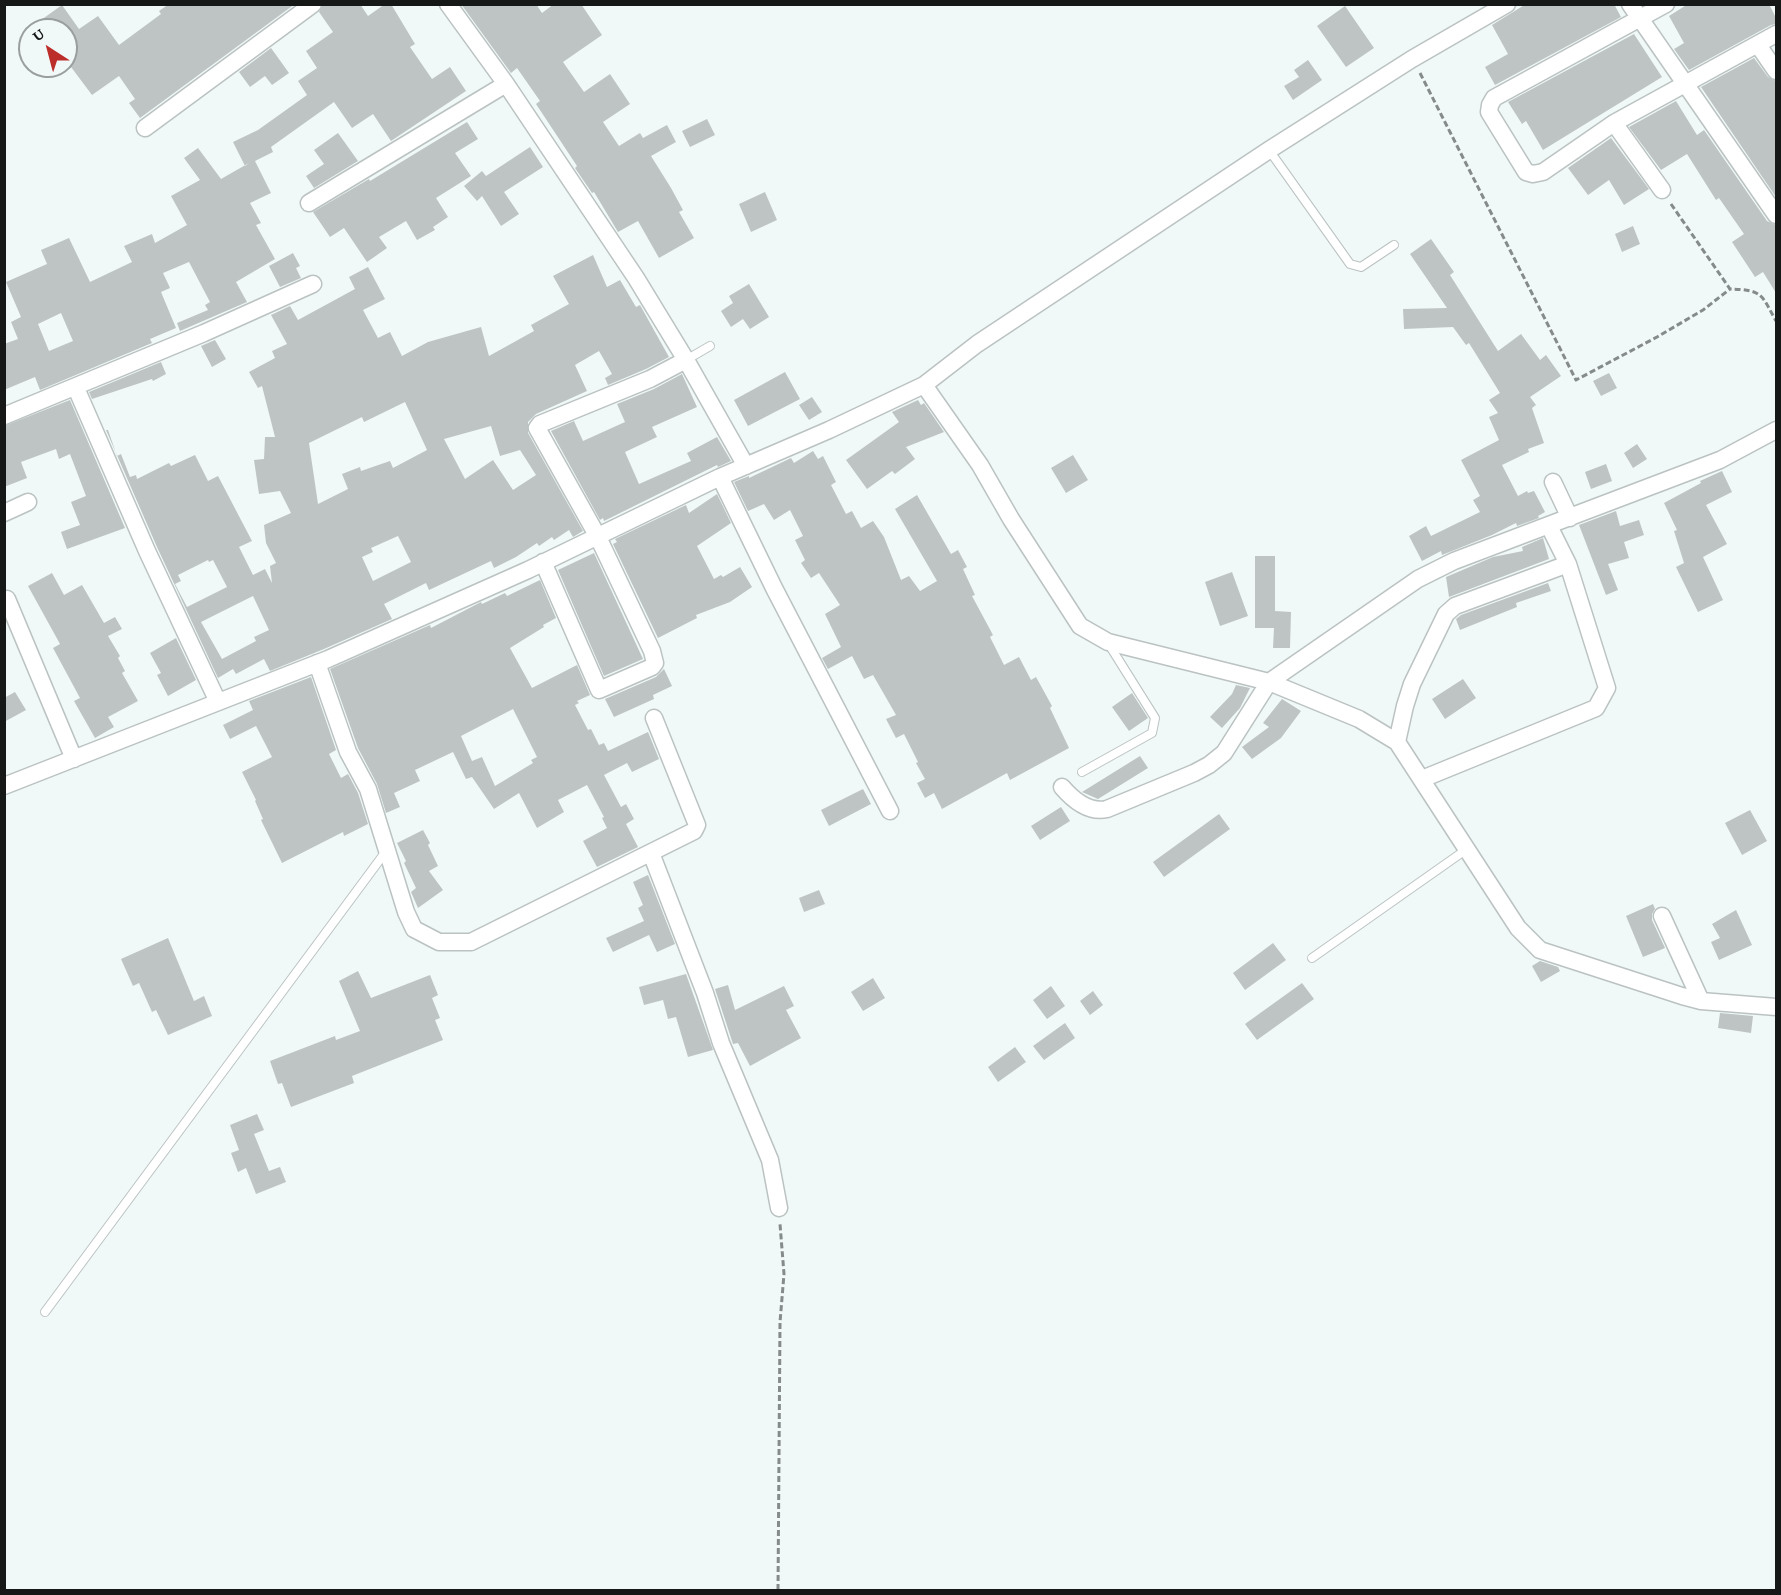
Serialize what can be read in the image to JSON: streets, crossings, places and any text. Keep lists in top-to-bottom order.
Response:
{
  "north": "top left"
}
